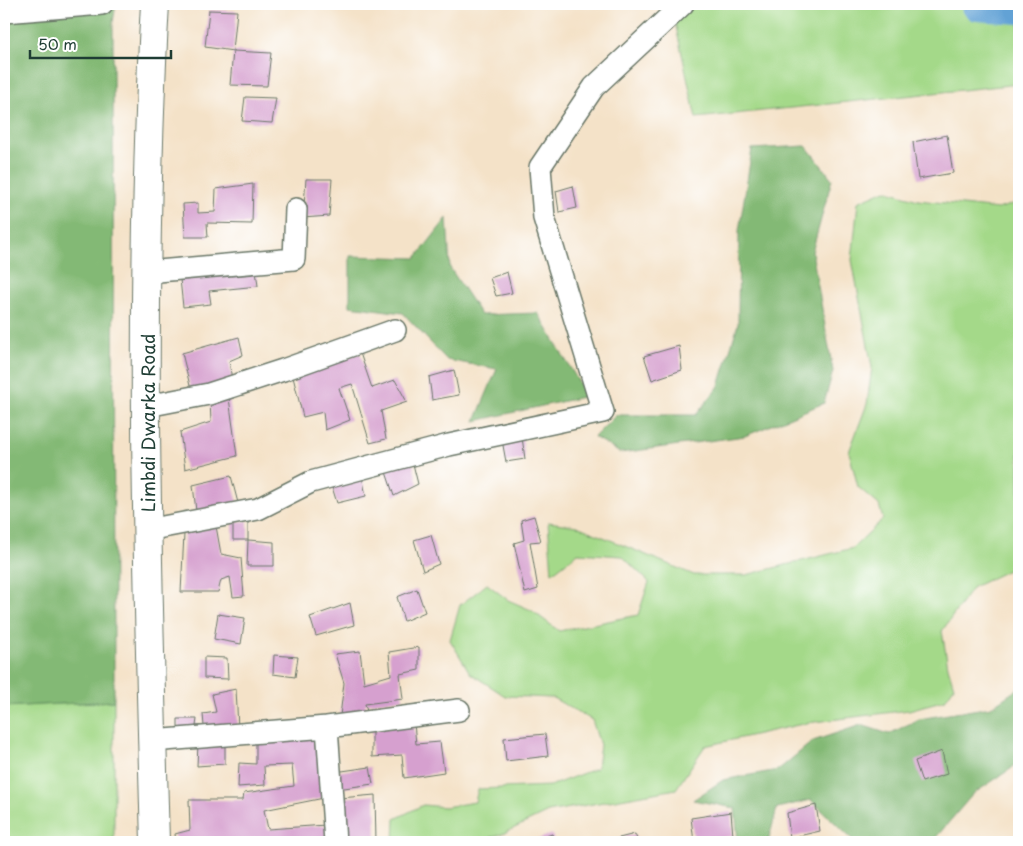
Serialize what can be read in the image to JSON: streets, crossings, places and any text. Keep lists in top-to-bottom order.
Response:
{
  "streets": {
    "street": ["Limbdi Dwarka Road"]
  },
  "scale_bar": "50 m"
}
